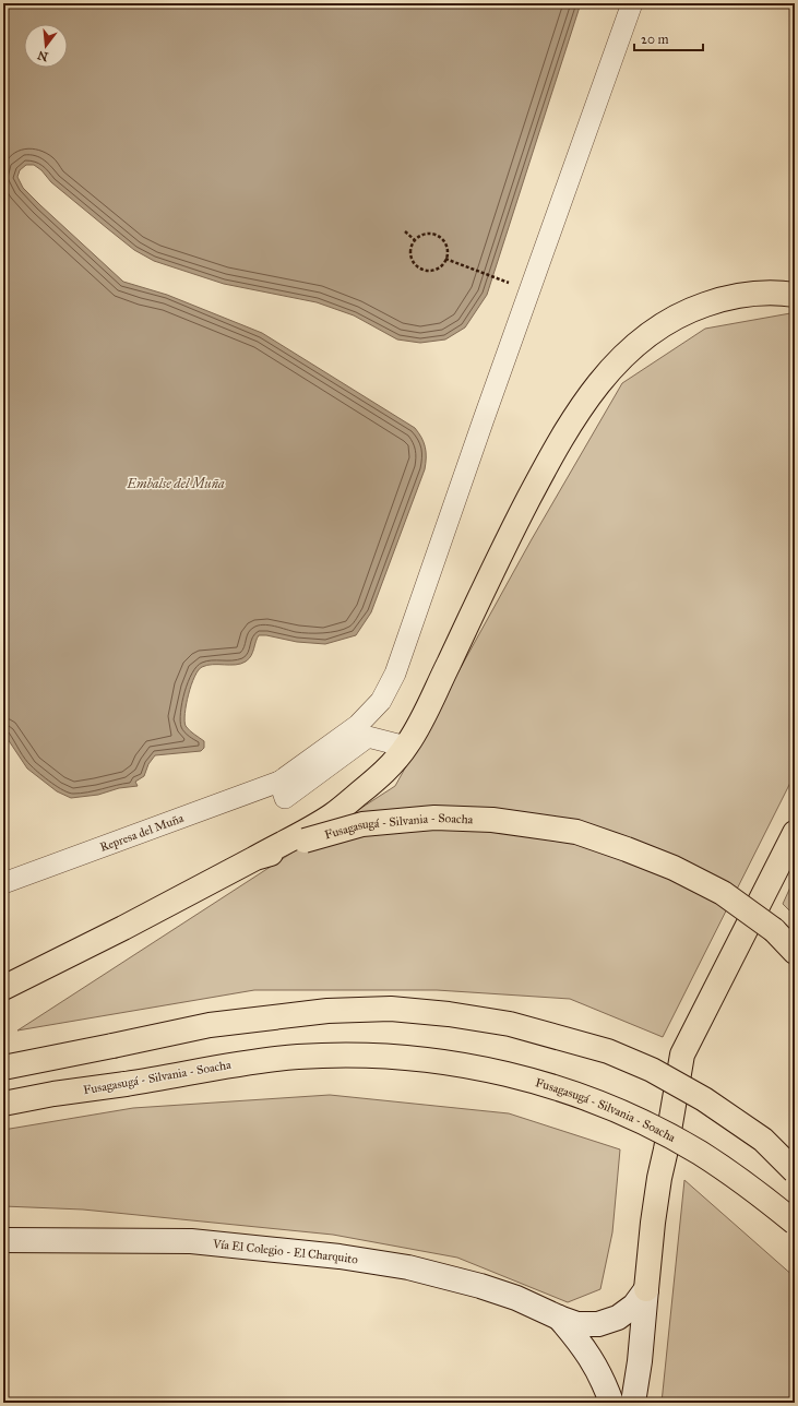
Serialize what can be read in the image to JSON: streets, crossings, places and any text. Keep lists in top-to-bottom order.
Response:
{
  "streets": {
    "highway": ["Fusagasugá - Silvania - Soacha"],
    "main road": ["Vía El Colegio - El Charquito"],
    "street": ["Represa del Muña"]
  },
  "water": ["Embalse del Muña"],
  "scale_bar": "20 m",
  "north": "bottom"
}
